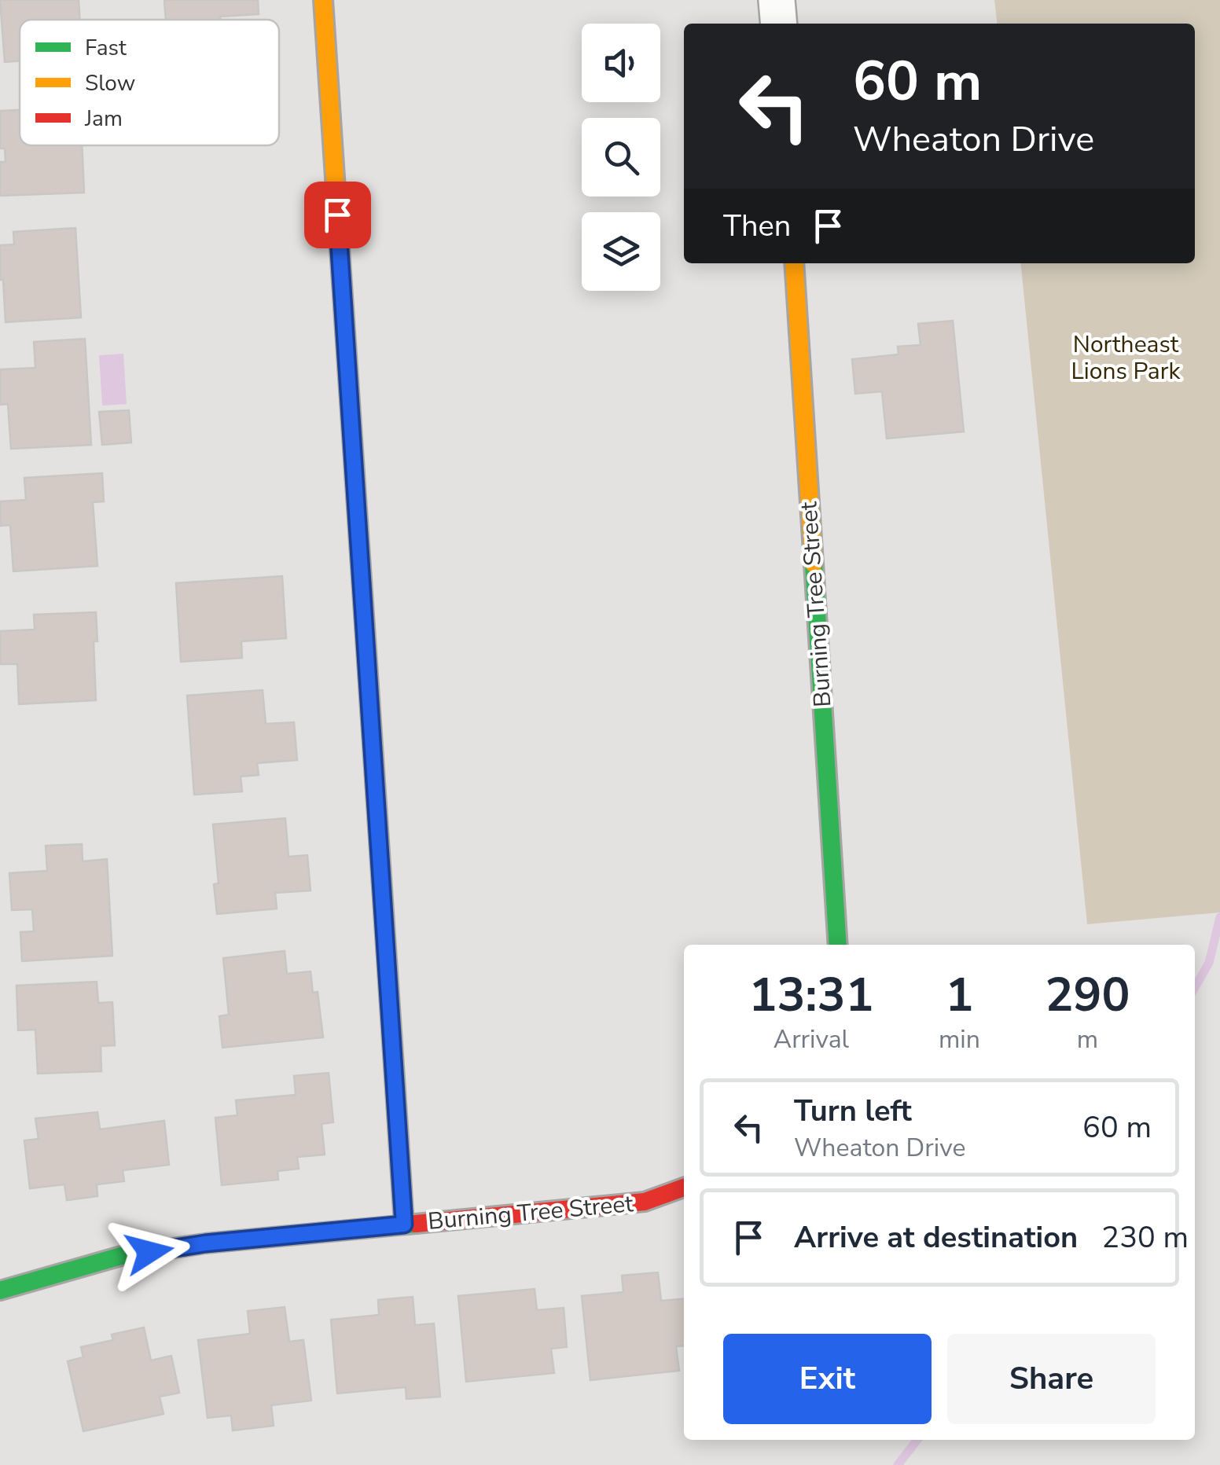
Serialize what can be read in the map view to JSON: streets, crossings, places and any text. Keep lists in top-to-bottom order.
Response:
{
  "streets": {
    "street": ["Burning Tree Street"]
  },
  "parks": ["Northeast Lions Park"],
  "legend": ["Fast", "Slow", "Jam"],
  "page": {
    "turn": ["60 m", "Wheaton Drive"],
    "then": "Then",
    "eta": [
      "13:31",
      "Arrival",
      "1",
      "min",
      "290",
      "m"
    ],
    "list": [
      {
        "name": "Turn left",
        "note": "Wheaton Drive",
        "value": "60 m"
      },
      {
        "name": "Arrive at destination",
        "value": "230 m"
      }
    ],
    "buttons": ["Exit", "Share"]
  }
}
